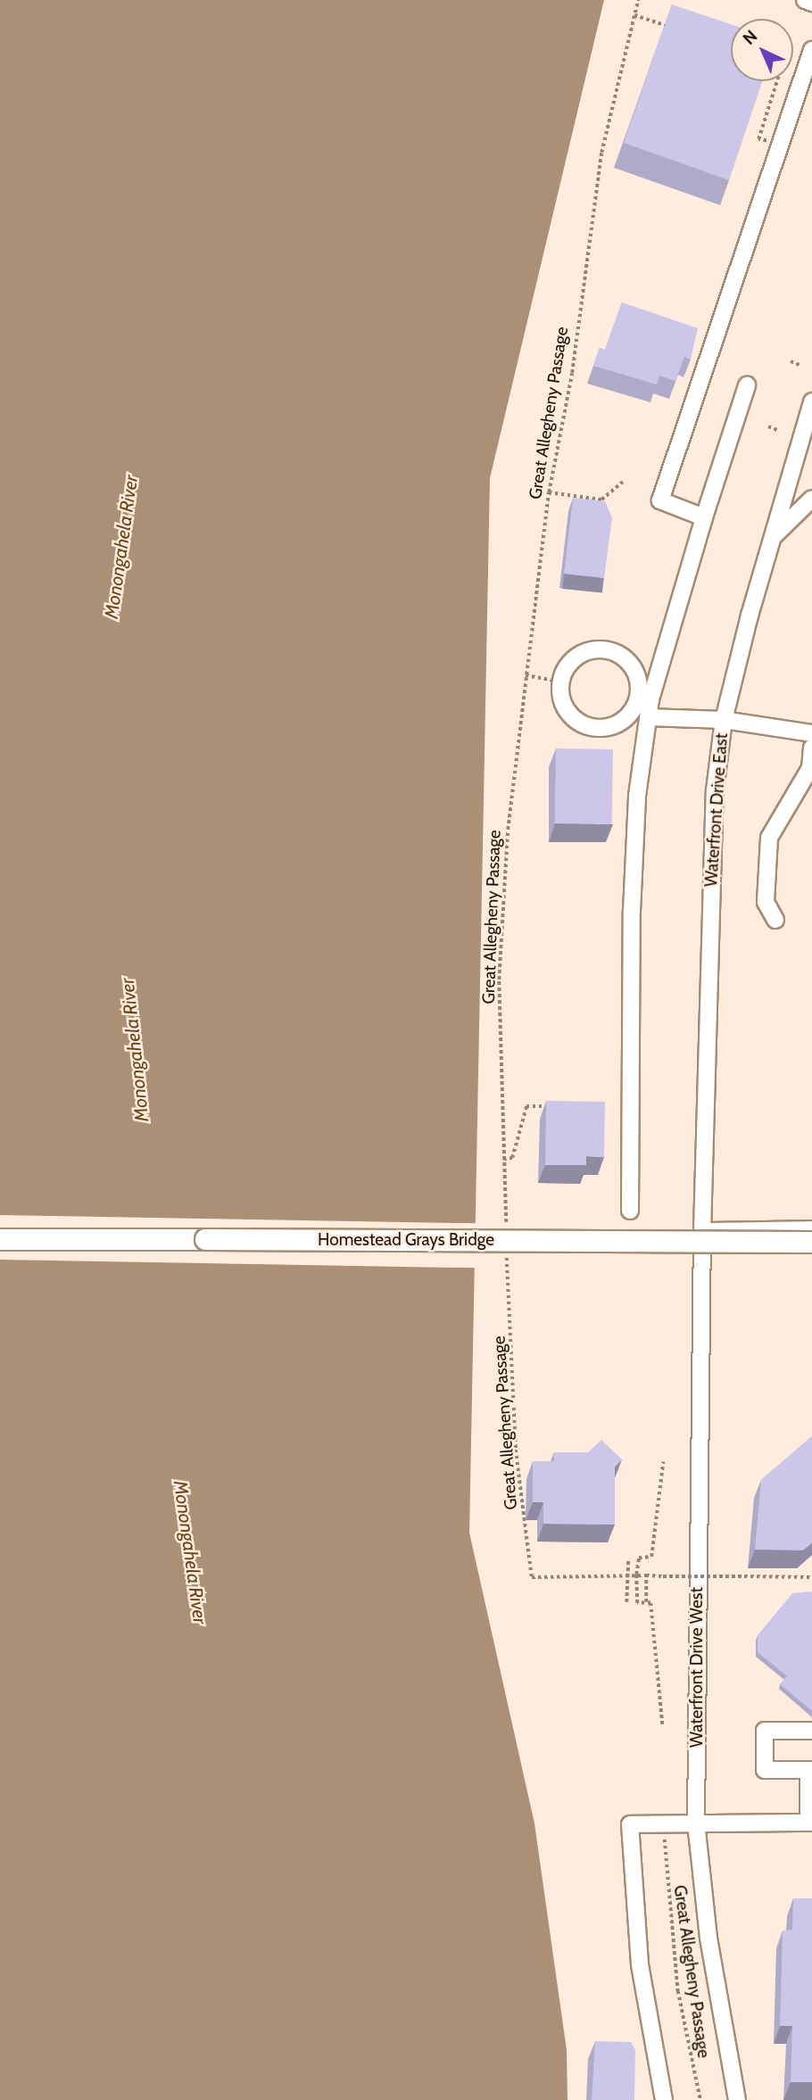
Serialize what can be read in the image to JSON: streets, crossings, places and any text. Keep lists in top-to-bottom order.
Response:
{
  "streets": {
    "main road": ["Homestead Grays Bridge"],
    "street": ["Waterfront Drive East", "Waterfront Drive West"],
    "path": ["Great Allegheny Passage"]
  },
  "crossings": [
    ["Waterfront Drive East", "Waterfront Drive West"]
  ],
  "water": ["Monongahela River"],
  "north": "top left"
}
